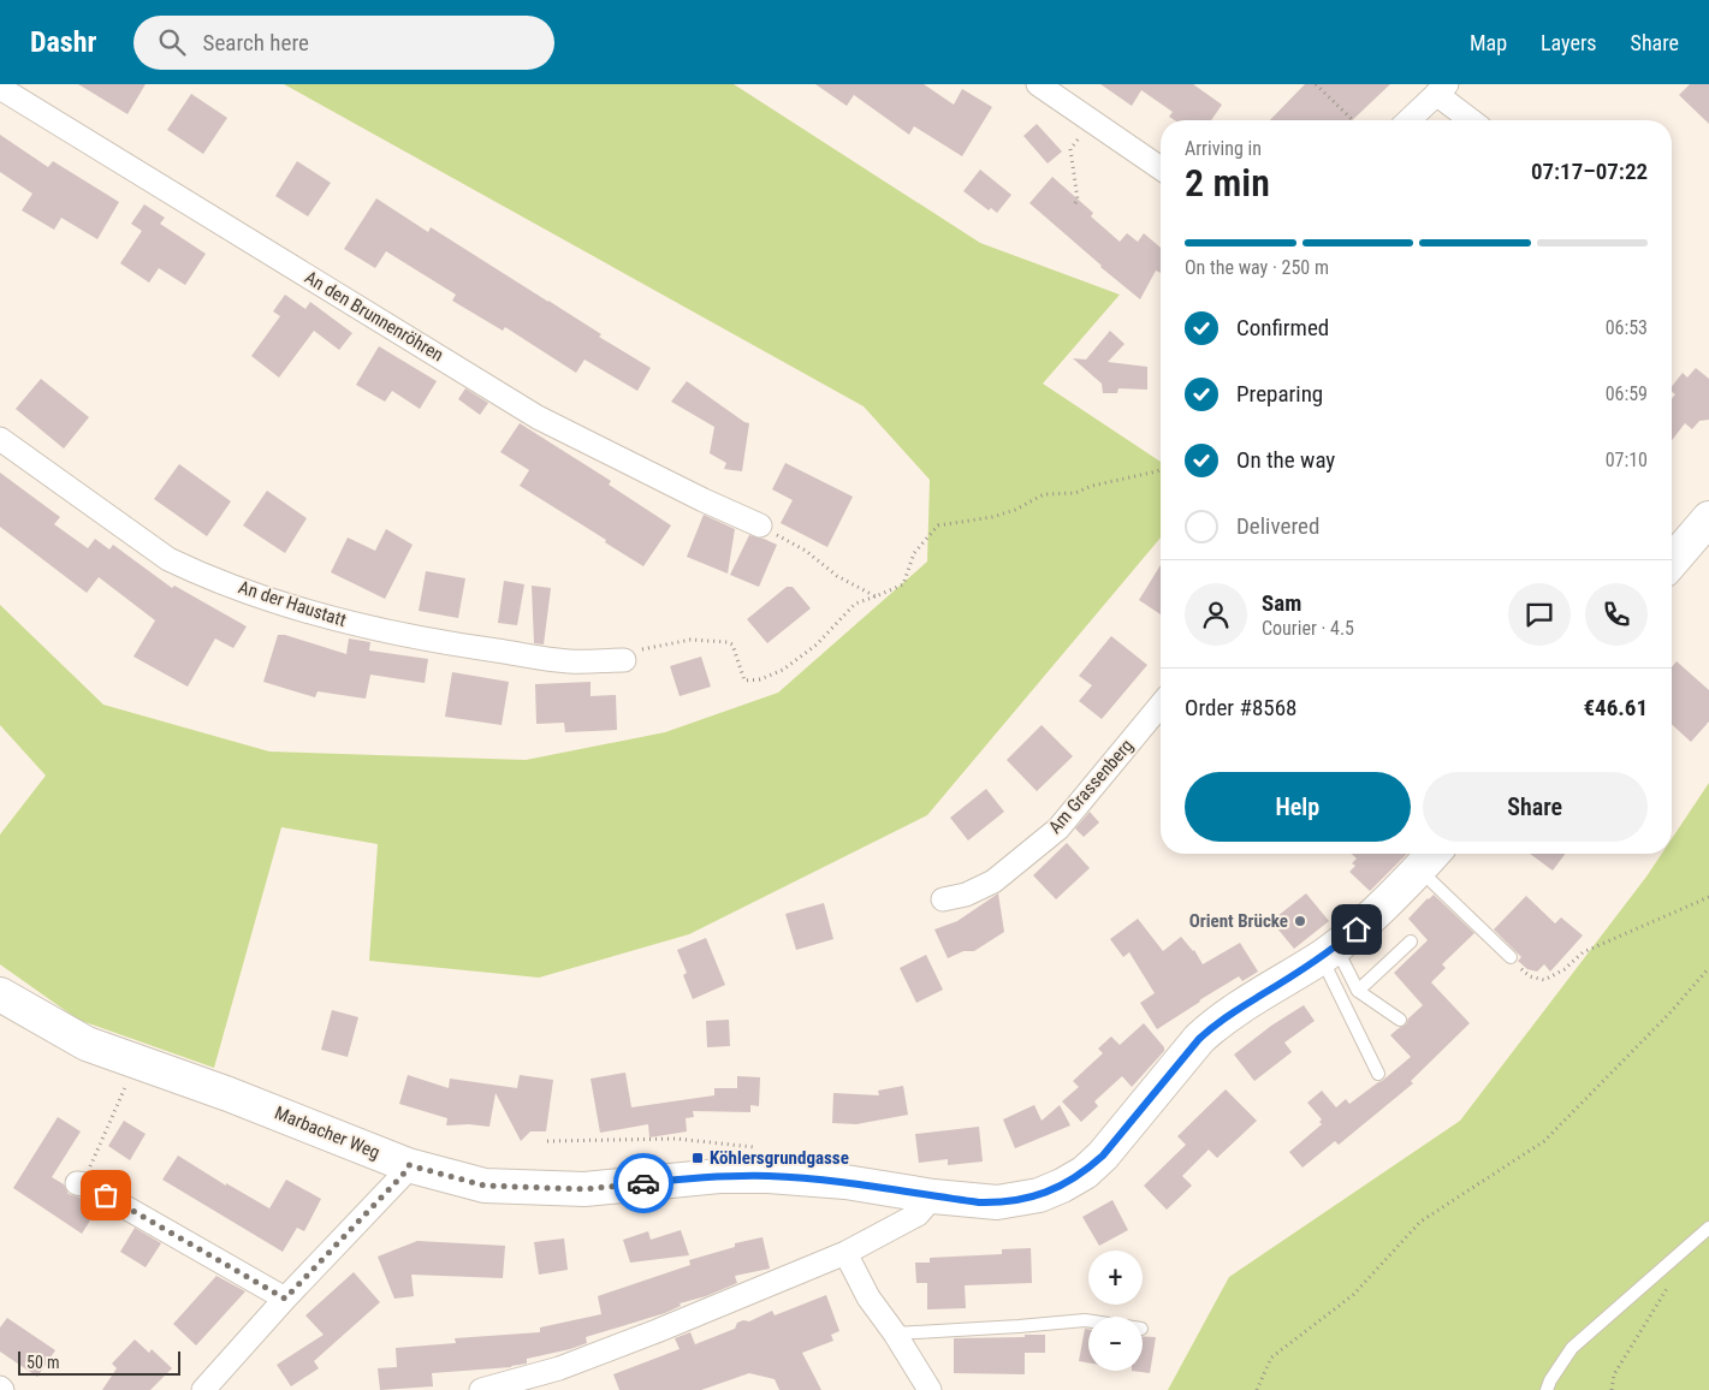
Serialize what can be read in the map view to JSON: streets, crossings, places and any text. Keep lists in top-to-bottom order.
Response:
{
  "streets": {
    "main road": ["Marbacher Weg"],
    "street": ["An den Brunnenröhren", "An der Haustatt", "Am Grassenberg"]
  },
  "places": {
    "other": ["Orient Brücke"],
    "transit": ["Köhlersgrundgasse"]
  },
  "scale_bar": "50 m",
  "page": {
    "header": "Dashr",
    "search": "Search here",
    "nav": ["Map", "Layers", "Share"],
    "heading": ["2 min", "Arriving in", "07:17–07:22"],
    "panel": [
      "Sam",
      "Courier · 4.5",
      "Order #8568",
      "€46.61"
    ],
    "bar": "On the way · 250 m",
    "list": [
      ["Confirmed", "06:53"],
      ["Preparing", "06:59"],
      ["On the way", "07:10"],
      "Delivered"
    ],
    "buttons": ["Help", "Share"],
    "map_buttons": ["+", "−"],
    "scale": "50 m"
  }
}
